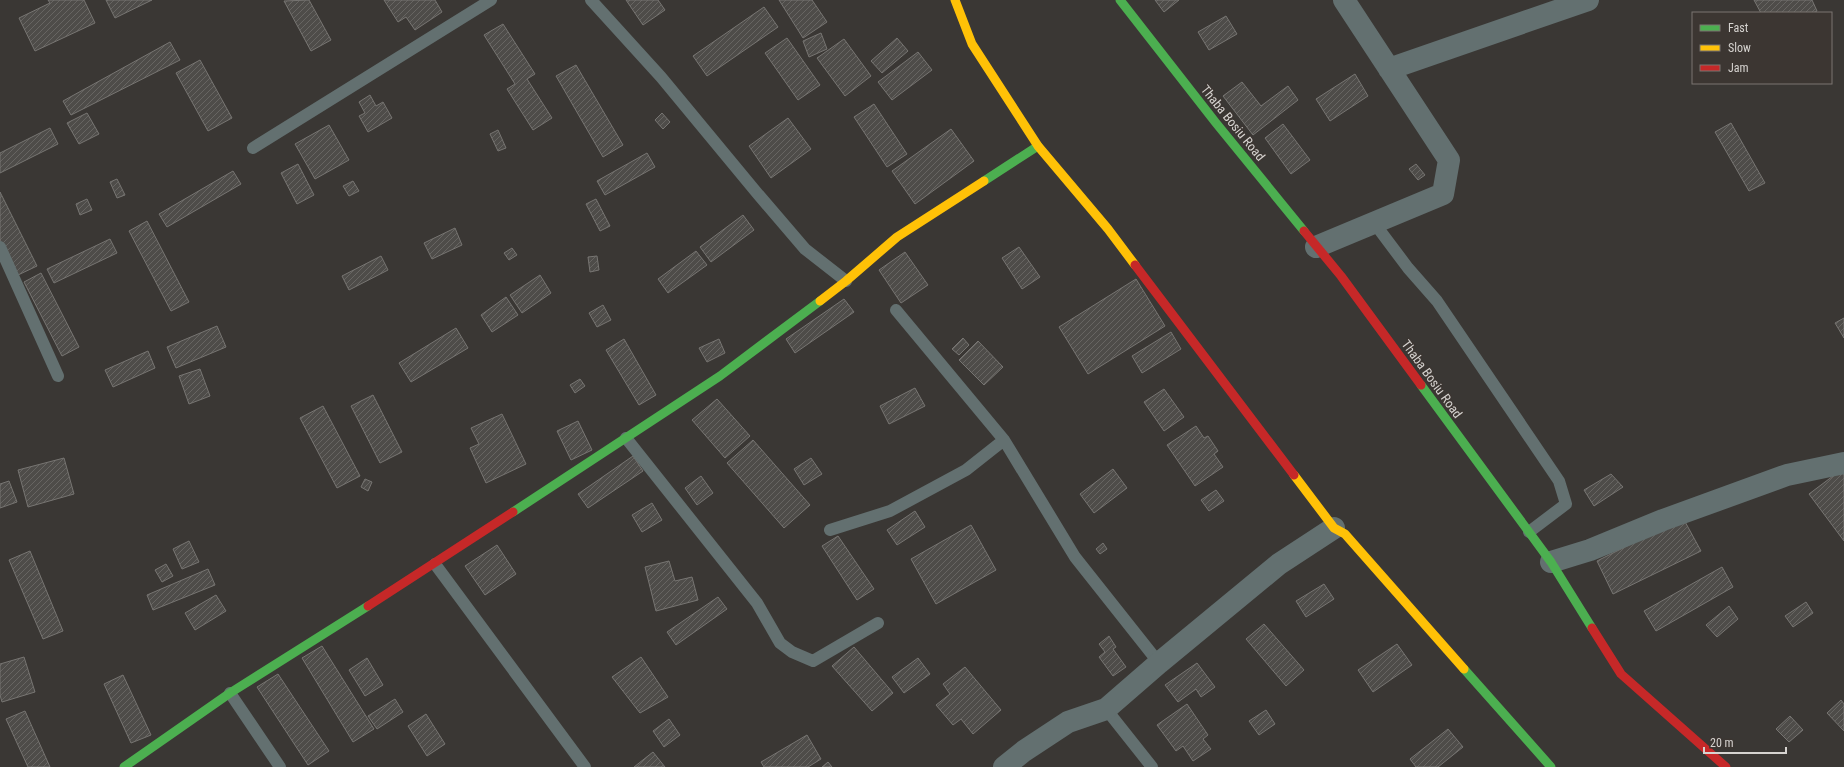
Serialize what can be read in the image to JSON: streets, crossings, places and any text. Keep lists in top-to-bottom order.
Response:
{
  "streets": {
    "street": ["Thaba Bosiu Road"]
  },
  "legend": ["Fast", "Slow", "Jam"],
  "scale_bar": "20 m"
}
